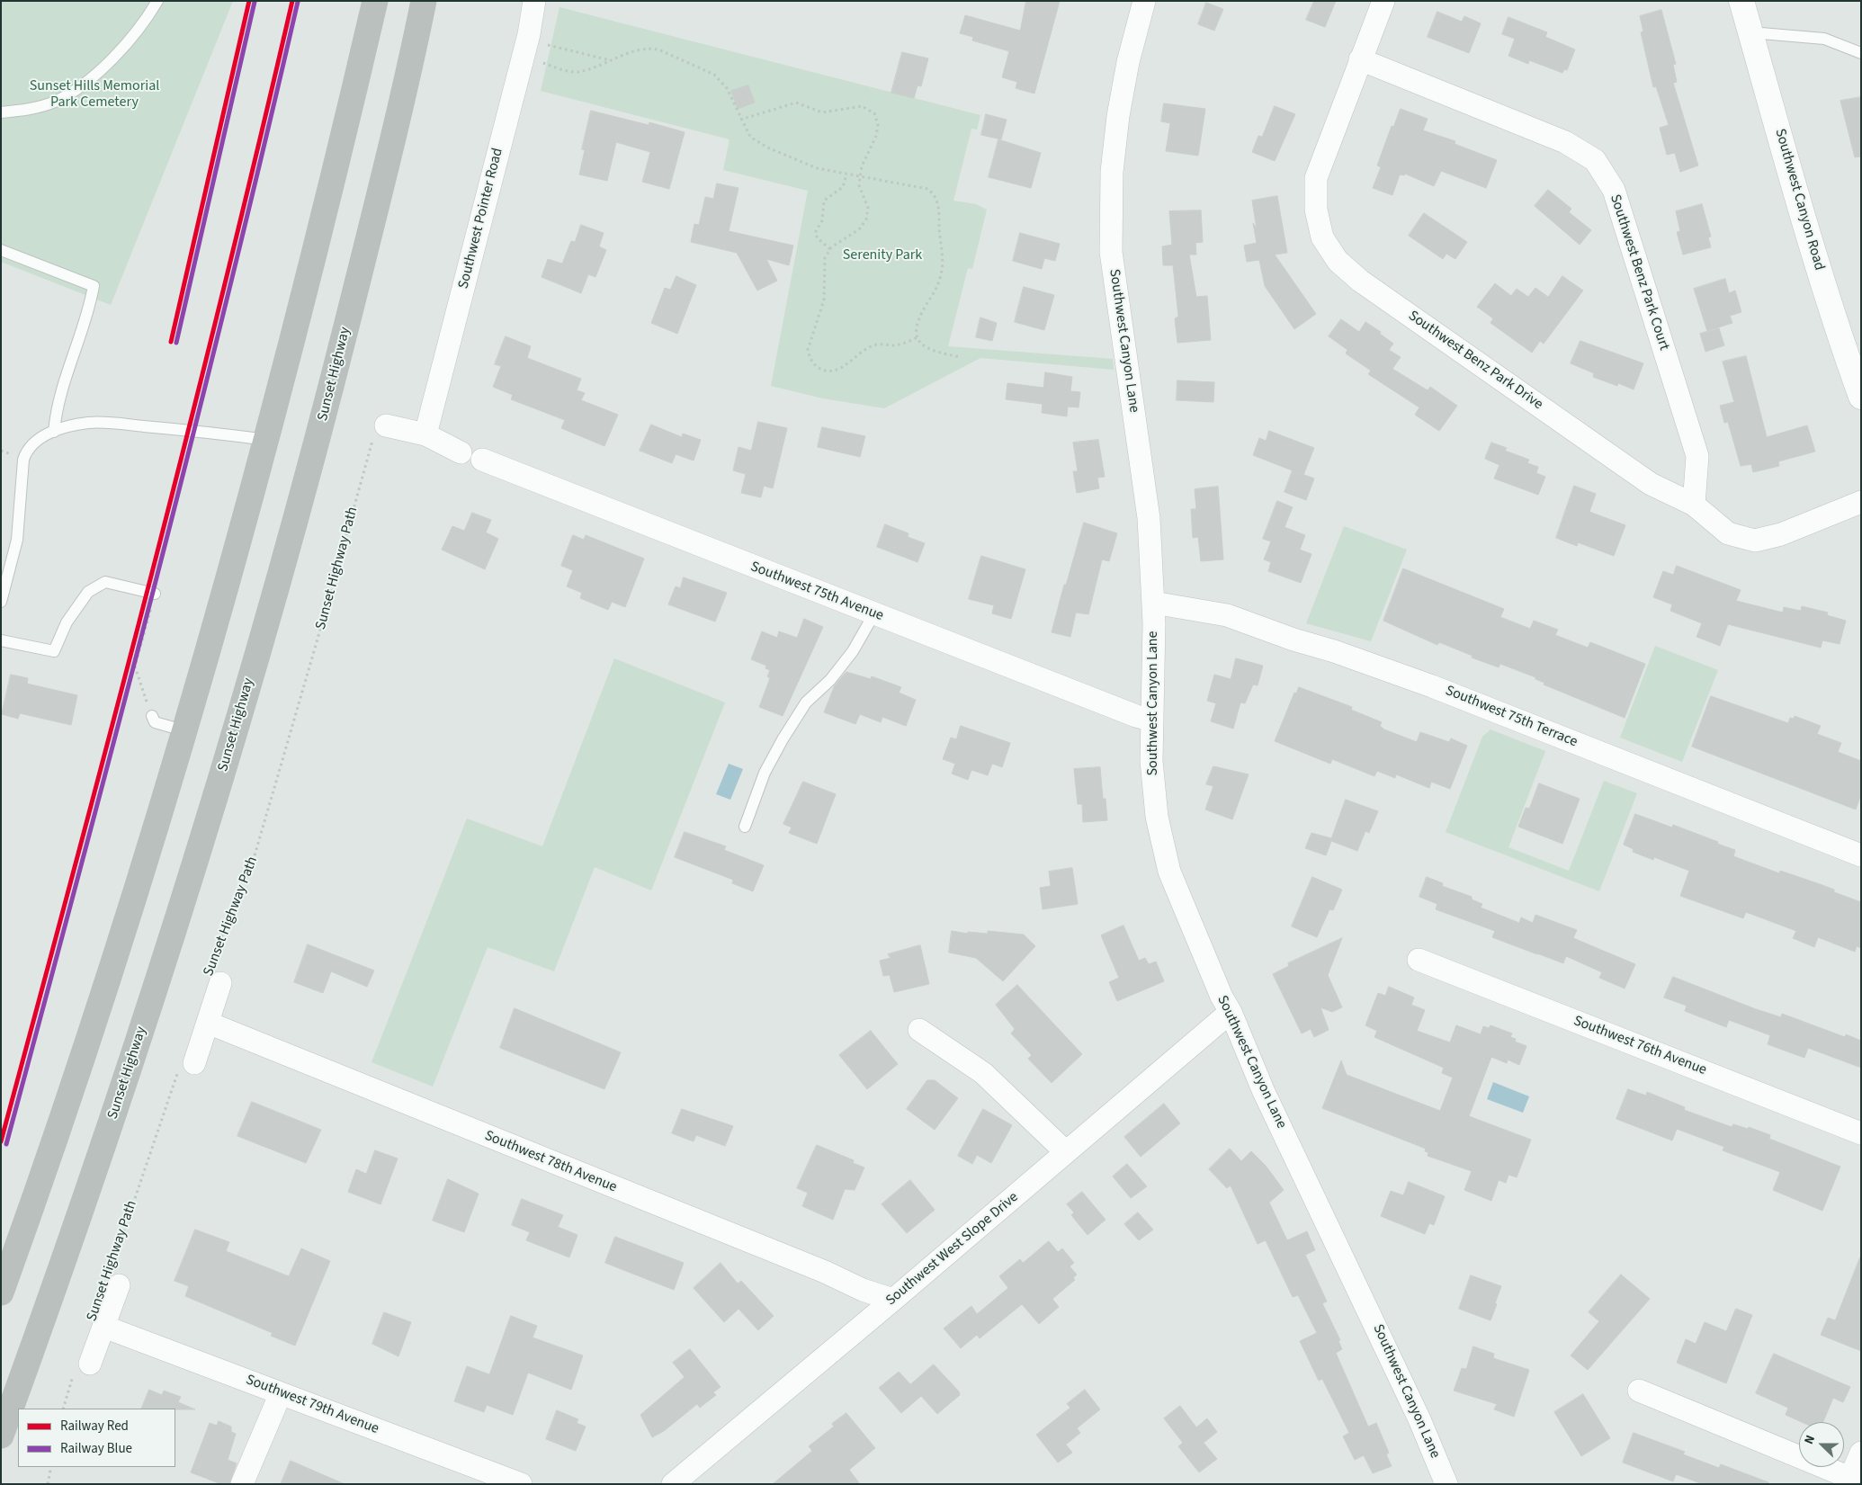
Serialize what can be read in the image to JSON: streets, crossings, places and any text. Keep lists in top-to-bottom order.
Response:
{
  "streets": {
    "highway": ["Sunset Highway"],
    "main road": ["Southwest Canyon Road"],
    "street": [
      "Southwest Pointer Road",
      "Southwest Benz Park Court",
      "Southwest Canyon Lane",
      "Southwest Benz Park Drive",
      "Southwest 75th Avenue",
      "Southwest 75th Terrace",
      "Southwest 76th Avenue",
      "Southwest 78th Avenue",
      "Southwest West Slope Drive",
      "Southwest 79th Avenue"
    ],
    "path": ["Sunset Highway Path"]
  },
  "crossings": [
    ["Southwest Benz Park Court", "Southwest Benz Park Drive"],
    ["Southwest Canyon Lane", "Southwest 75th Avenue"],
    ["Southwest Canyon Lane", "Southwest 75th Terrace"],
    ["Southwest Canyon Lane", "Southwest West Slope Drive"],
    ["Southwest 78th Avenue", "Southwest West Slope Drive"]
  ],
  "parks": ["Sunset Hills Memorial Park Cemetery", "Serenity Park"],
  "lines": ["rail line Red", "rail line Blue"],
  "legend": ["Railway Red", "Railway Blue"],
  "north": "left"
}
